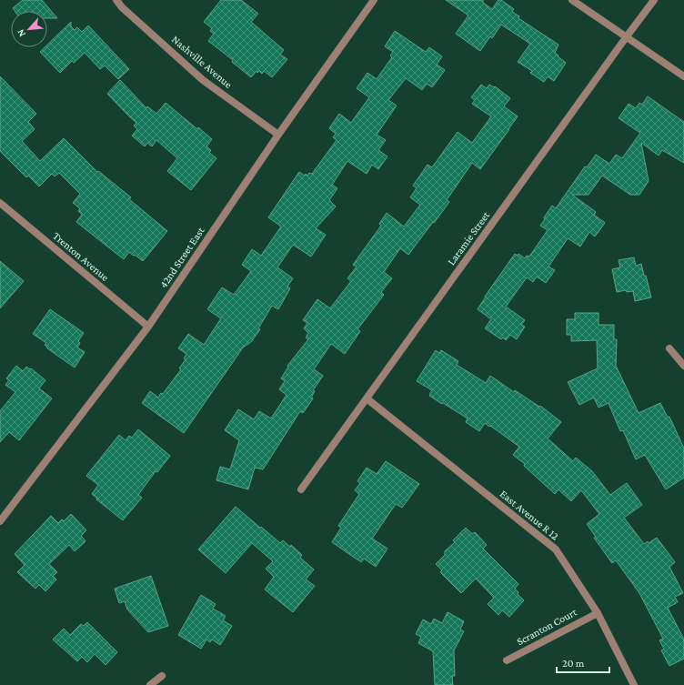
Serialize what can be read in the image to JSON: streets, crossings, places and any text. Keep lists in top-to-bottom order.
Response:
{
  "streets": {
    "street": [
      "Nashville Avenue",
      "Laramie Street",
      "Trenton Avenue",
      "42nd Street East",
      "East Avenue R 12",
      "Scranton Court"
    ]
  },
  "crossings": [
    ["Nashville Avenue", "42nd Street East"],
    ["Laramie Street", "East Avenue R 12"],
    ["Trenton Avenue", "42nd Street East"],
    ["East Avenue R 12", "Scranton Court"]
  ],
  "scale_bar": "20 m",
  "north": "bottom left"
}
